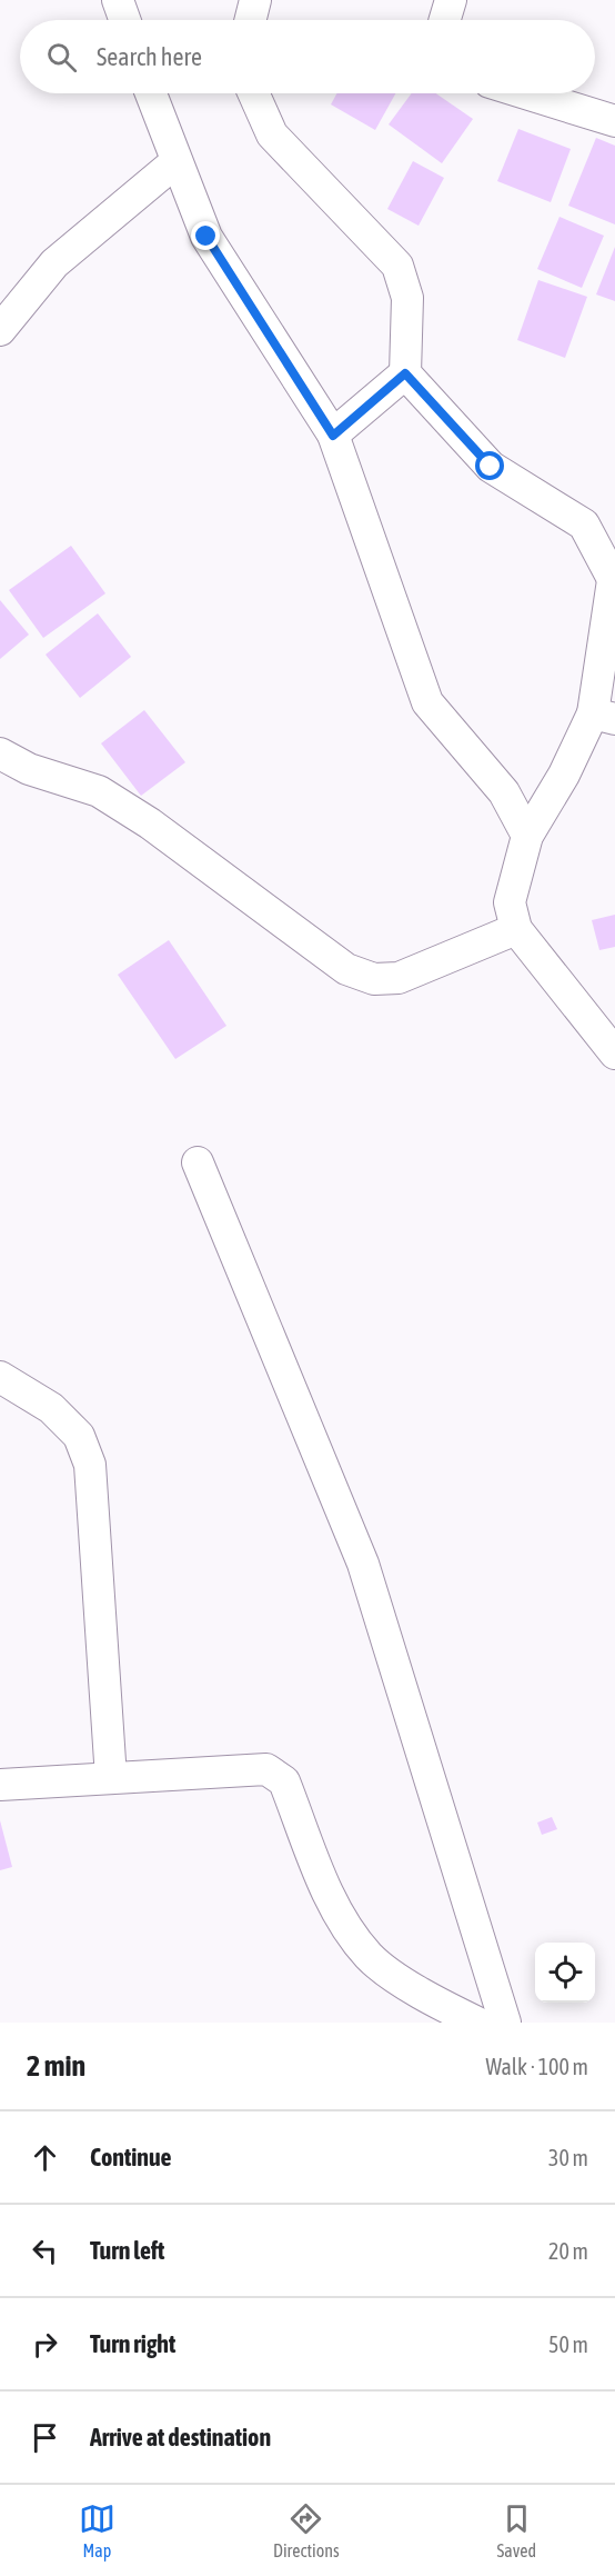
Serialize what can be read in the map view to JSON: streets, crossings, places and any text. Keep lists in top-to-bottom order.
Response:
{
  "page": {
    "search": "Search here",
    "heading": ["2 min", "Walk · 100 m"],
    "list": [
      ["Continue", "30 m"],
      ["Turn left", "20 m"],
      ["Turn right", "50 m"],
      "Arrive at destination"
    ],
    "nav": ["Map", "Directions", "Saved"]
  }
}
